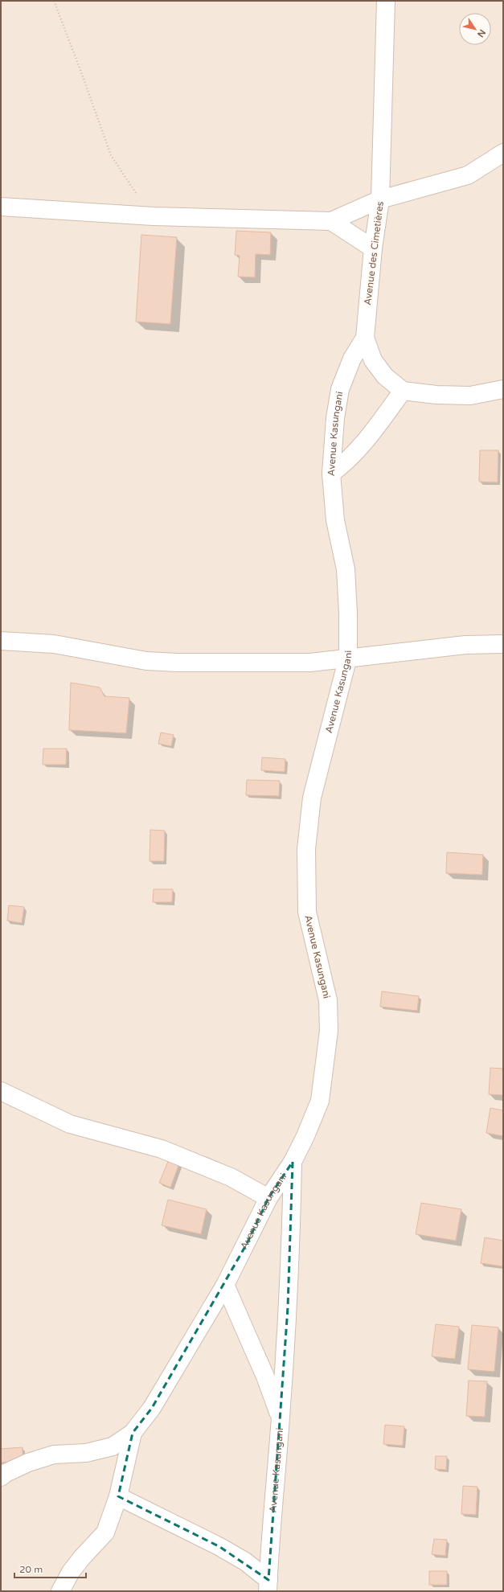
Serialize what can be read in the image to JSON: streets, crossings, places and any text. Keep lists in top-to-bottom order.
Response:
{
  "streets": {
    "street": ["Avenue des Cimetières", "Avenue Kasungani"]
  },
  "crossings": [
    ["Avenue des Cimetières", "Avenue Kasungani"]
  ],
  "scale_bar": "20 m",
  "north": "bottom right"
}
